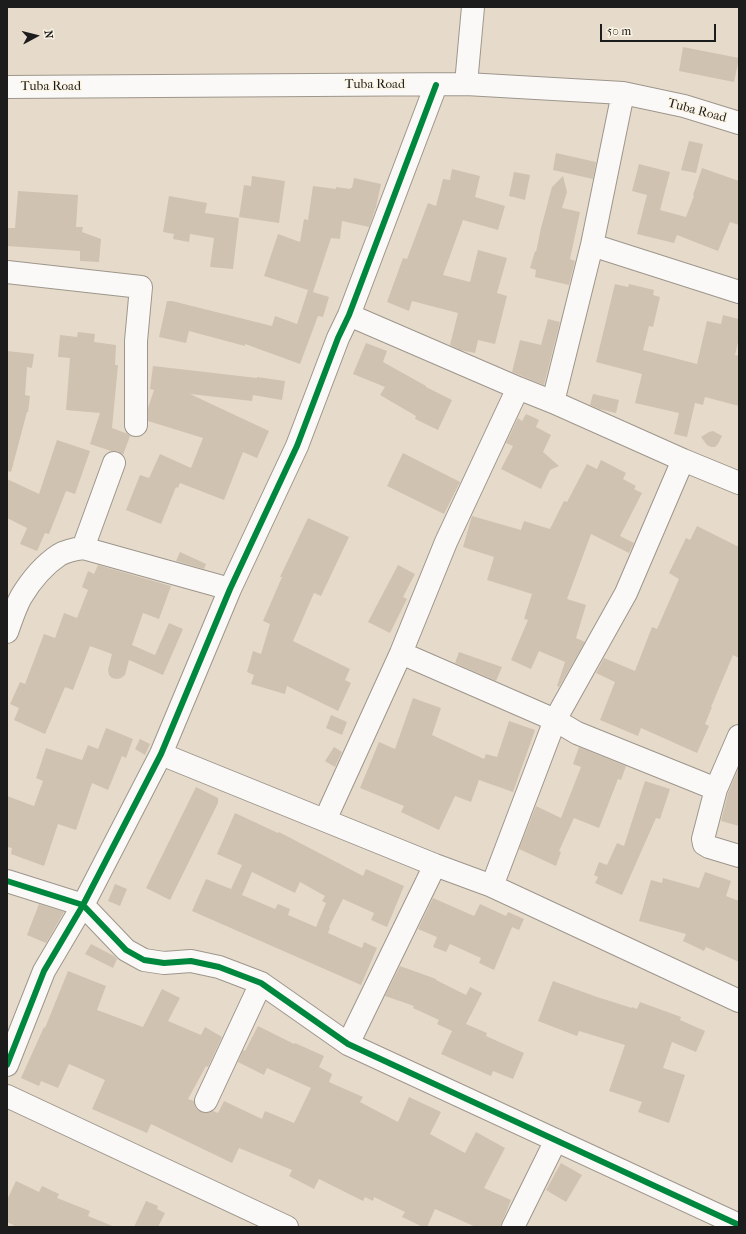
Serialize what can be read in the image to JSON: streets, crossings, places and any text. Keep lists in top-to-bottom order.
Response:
{
  "streets": {
    "street": ["Tuba Road"]
  },
  "scale_bar": "50 m",
  "north": "right"
}
